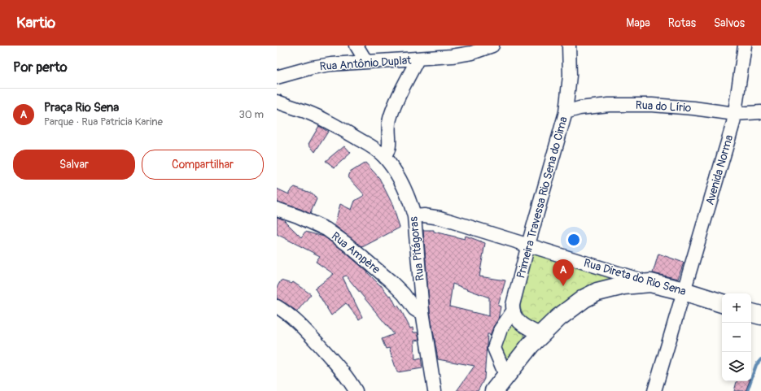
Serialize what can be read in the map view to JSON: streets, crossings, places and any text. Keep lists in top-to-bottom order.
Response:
{
  "streets": {
    "main road": ["Rua Direta do Rio Sena"],
    "street": [
      "Rua Antônio Duplat",
      "Rua do Lírio",
      "Avenida Norma",
      "Primeira Travessa Rio Sena do Cima",
      "Rua Pitágoras",
      "Rua Ampère"
    ]
  },
  "crossings": [
    ["Rua do Lírio", "Avenida Norma"],
    ["Rua do Lírio", "Primeira Travessa Rio Sena do Cima"],
    ["Avenida Norma", "Rua Direta do Rio Sena"],
    ["Primeira Travessa Rio Sena do Cima", "Rua Direta do Rio Sena"],
    ["Rua Pitágoras", "Rua Ampère"],
    ["Rua Pitágoras", "Rua Direta do Rio Sena"]
  ],
  "page": {
    "header": "Kartio",
    "nav": ["Mapa", "Rotas", "Salvos"],
    "heading": "Por perto",
    "list": [
      {
        "mark": "A",
        "name": "Praça Rio Sena",
        "note": "Parque · Rua Patricia Karine",
        "value": "30 m"
      }
    ],
    "buttons": ["Salvar", "Compartilhar"],
    "pins": "A",
    "map_buttons": ["+", "−"]
  }
}
